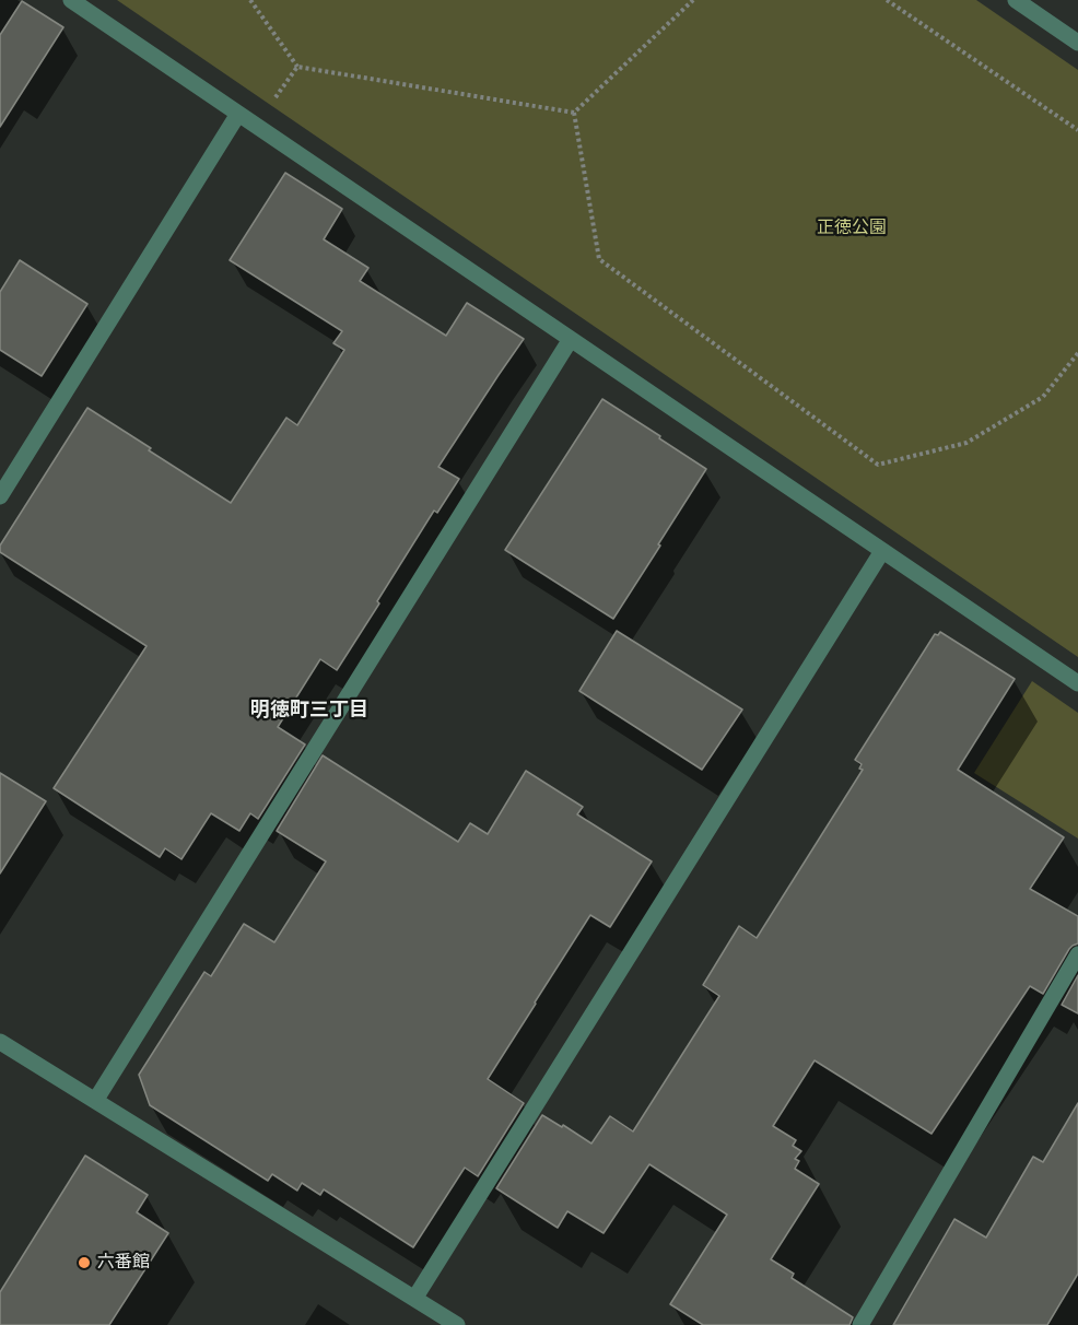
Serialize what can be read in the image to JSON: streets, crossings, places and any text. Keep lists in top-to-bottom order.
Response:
{
  "districts": ["明徳町三丁目"],
  "parks": ["正徳公園"],
  "places": ["六番館"]
}
